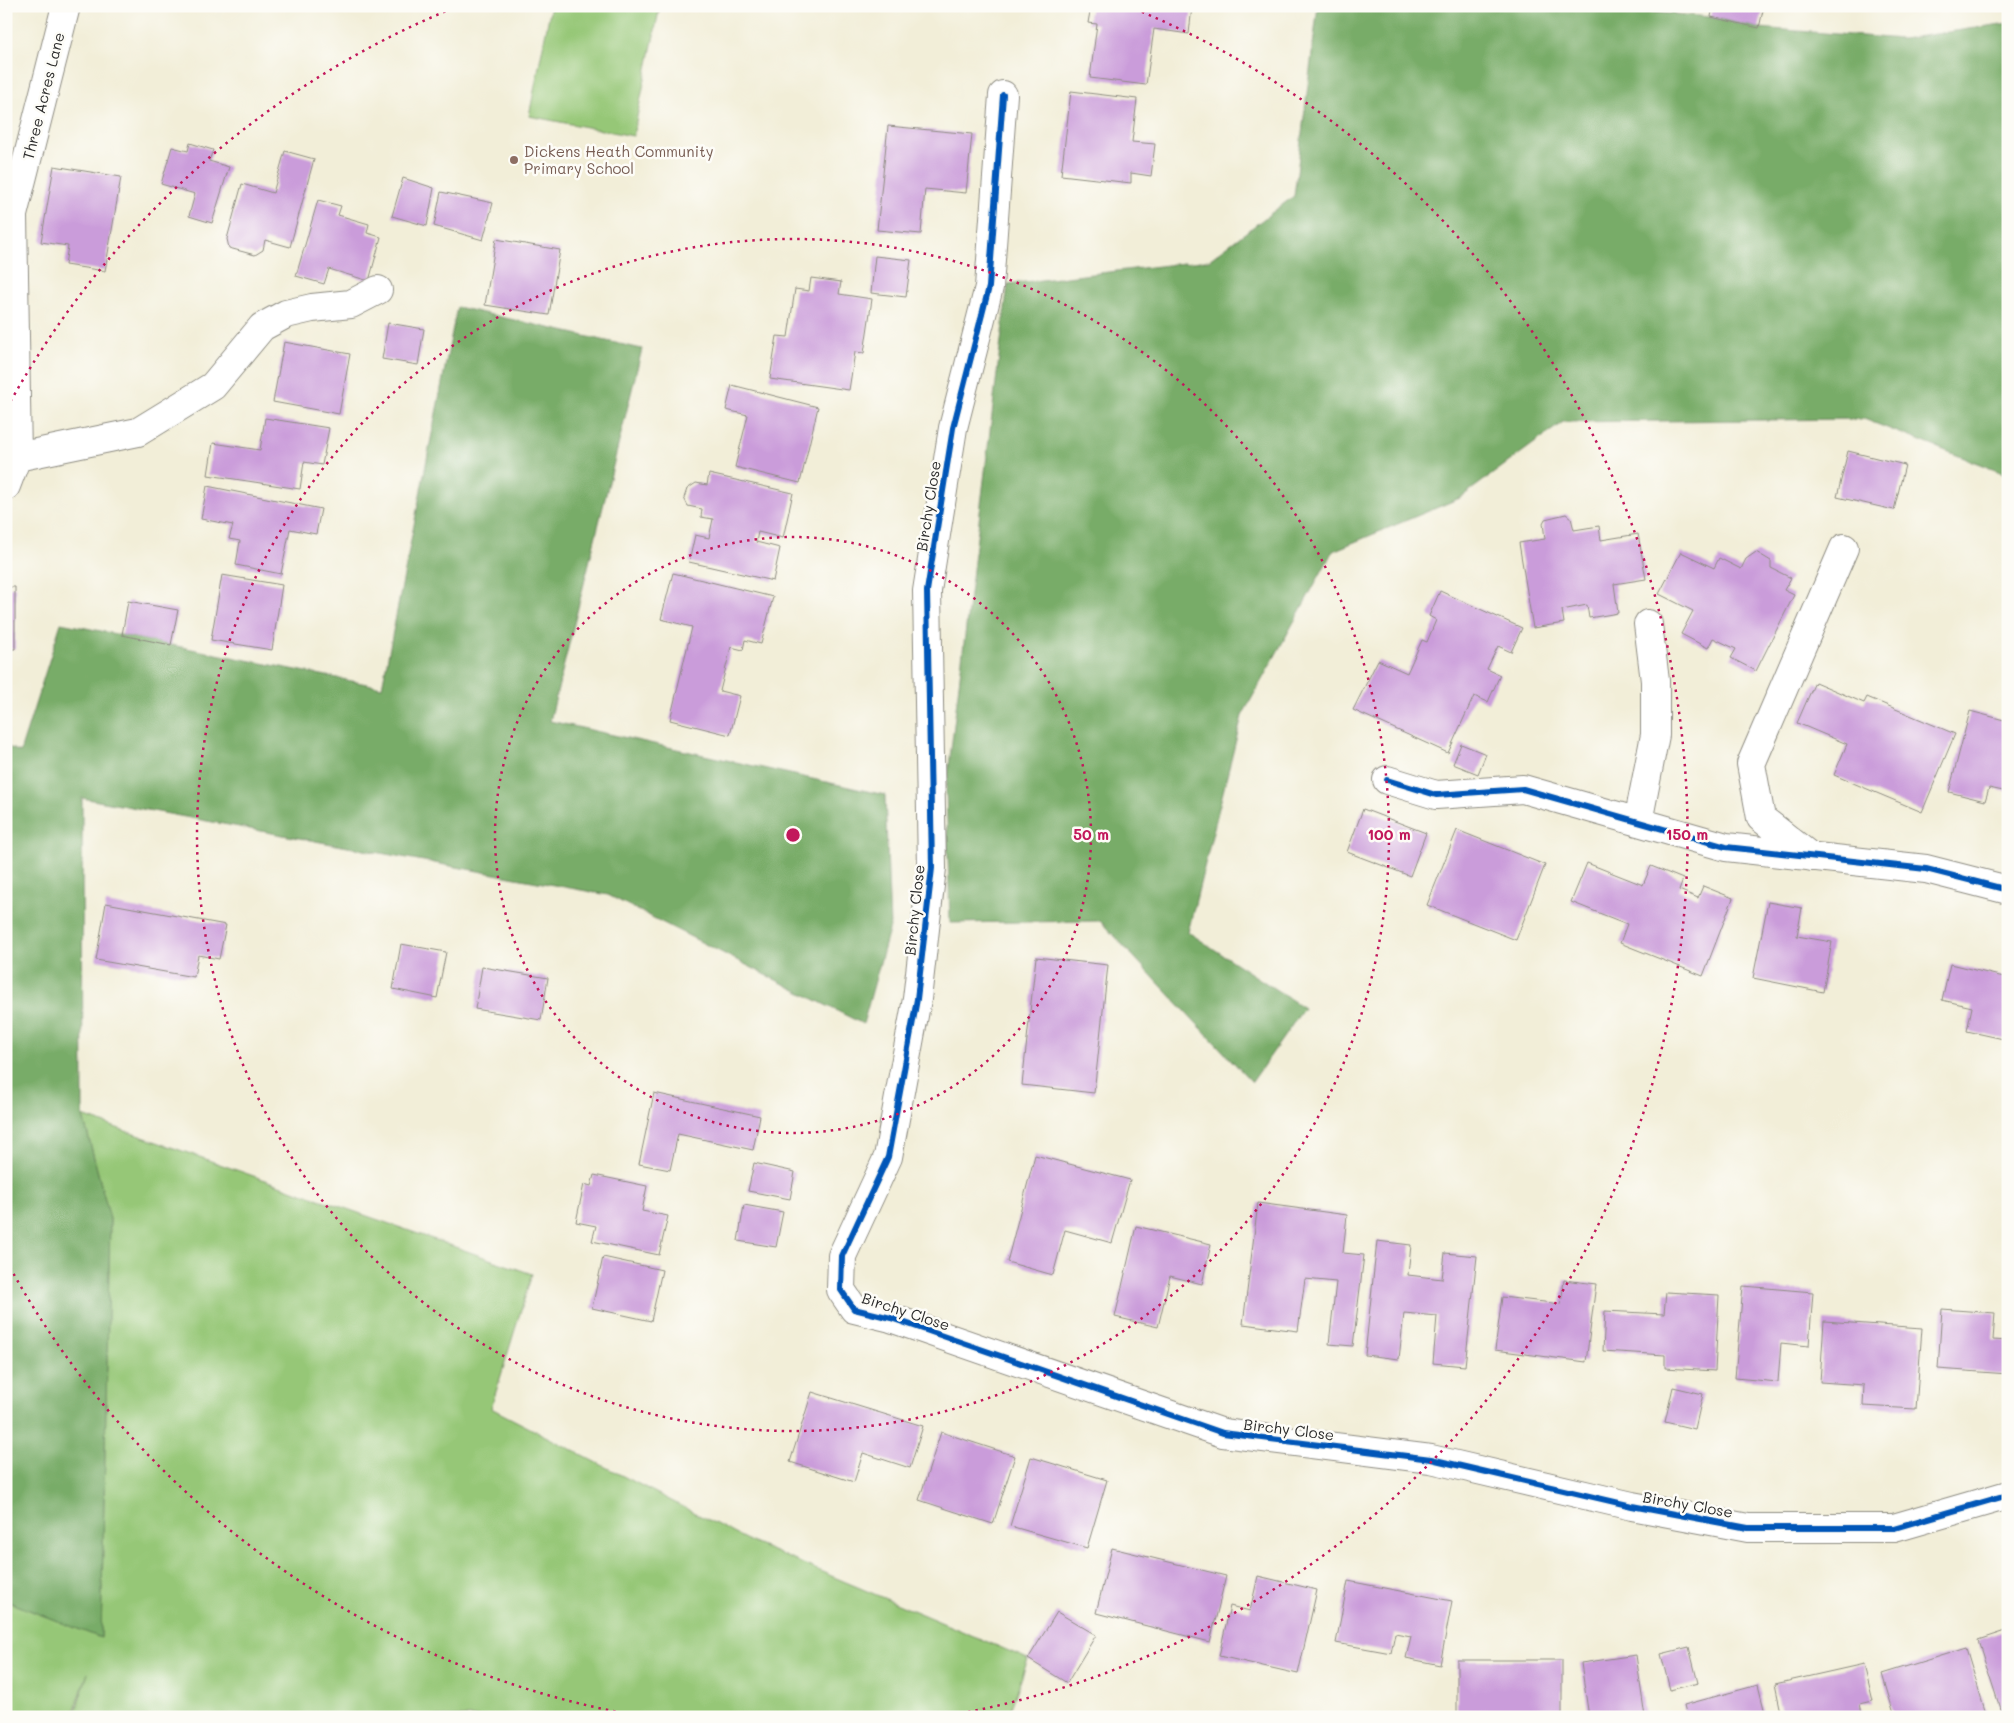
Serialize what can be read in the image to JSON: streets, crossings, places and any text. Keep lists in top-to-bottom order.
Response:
{
  "streets": {
    "street": ["Three Acres Lane", "Birchy Close"]
  },
  "places": ["Dickens Heath Community Primary School"],
  "rings": ["50 m", "100 m", "150 m"]
}
